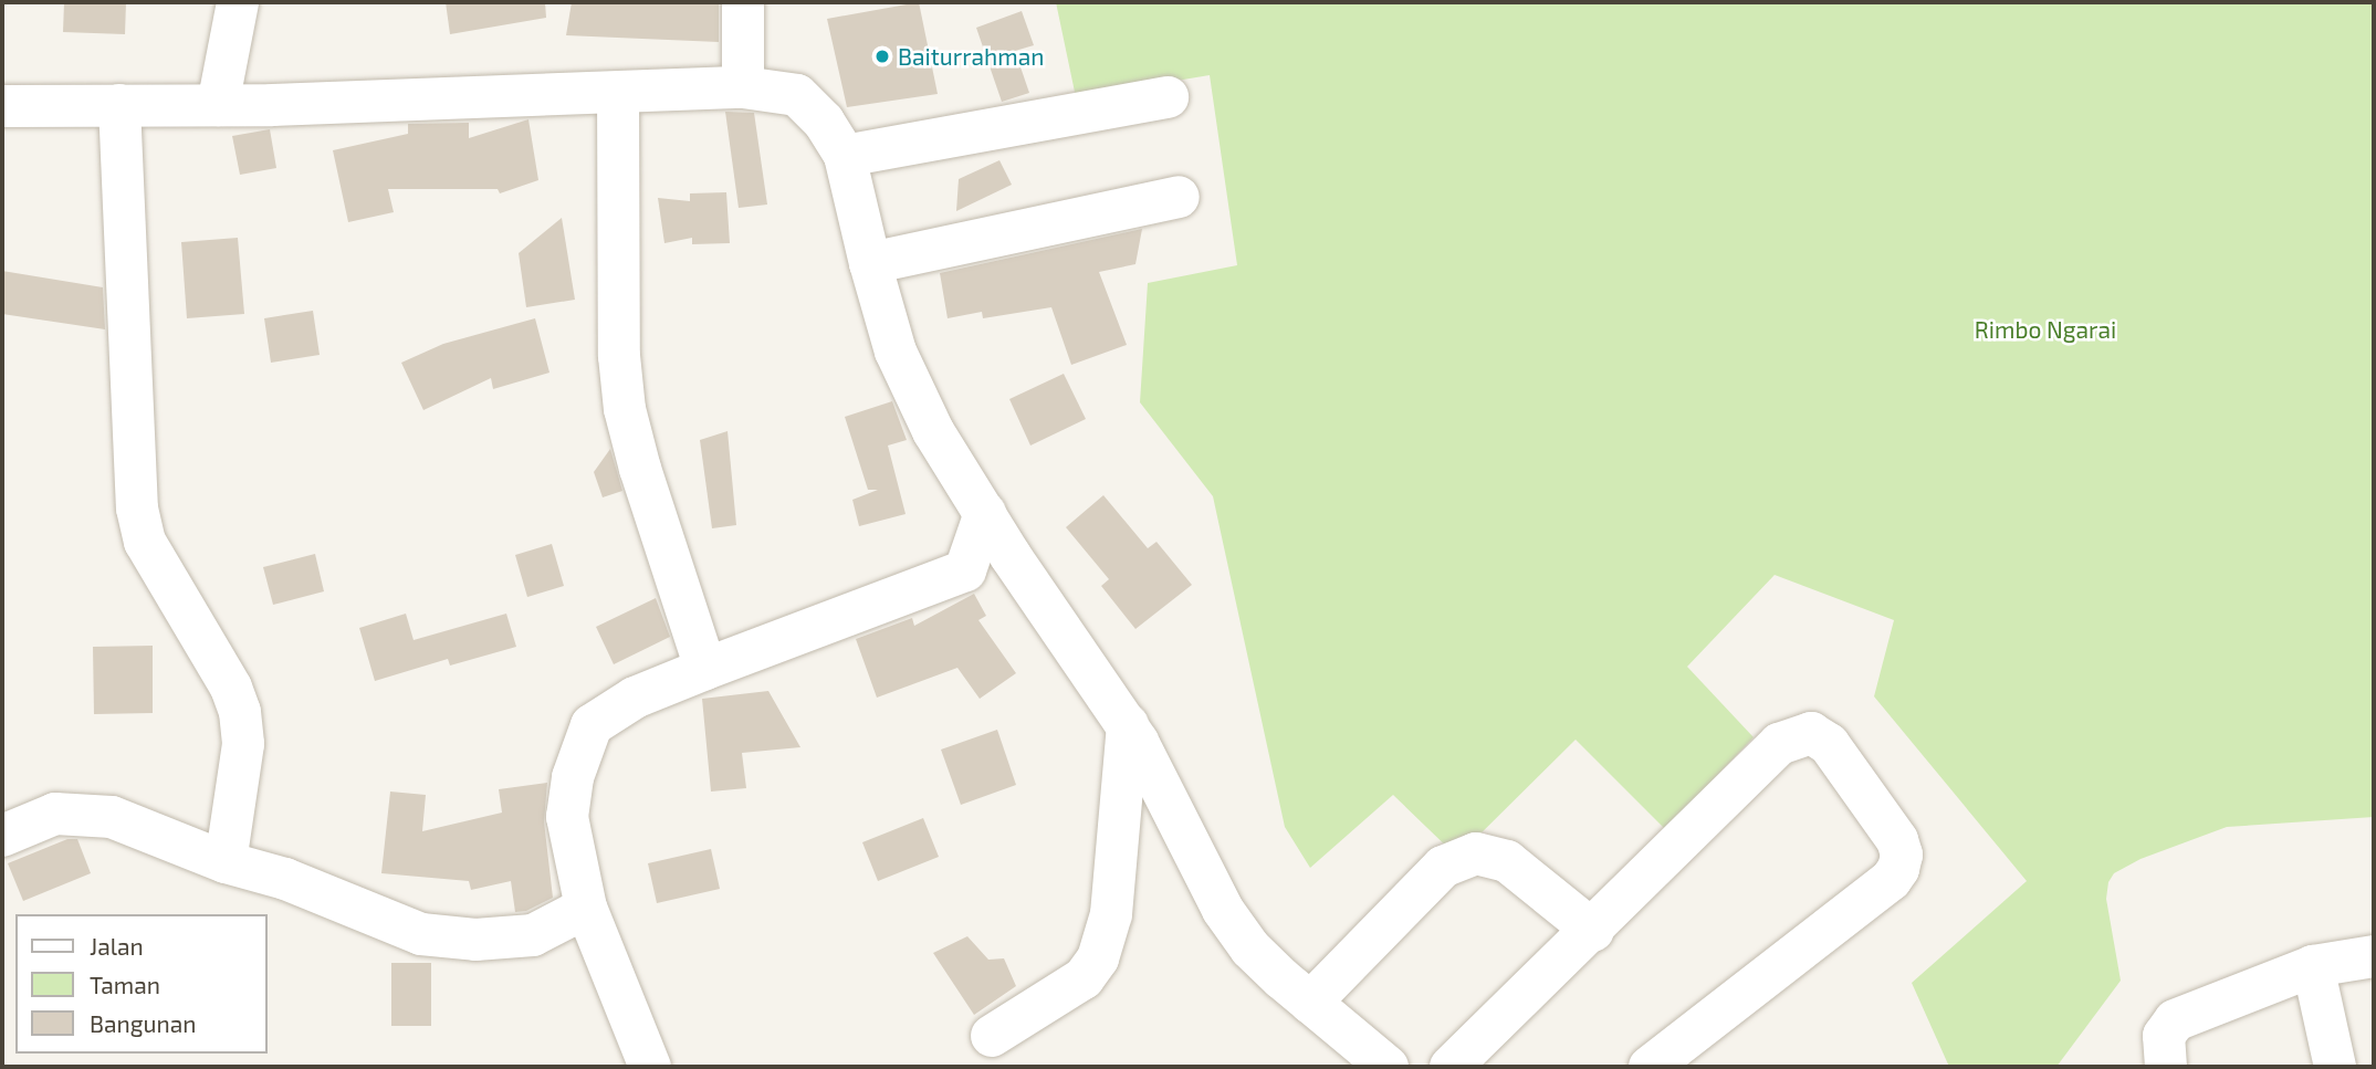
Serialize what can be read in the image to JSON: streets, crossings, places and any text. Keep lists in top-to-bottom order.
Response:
{
  "parks": ["Rimbo Ngarai"],
  "places": ["Baiturrahman"],
  "legend": ["Jalan", "Taman", "Bangunan"]
}
